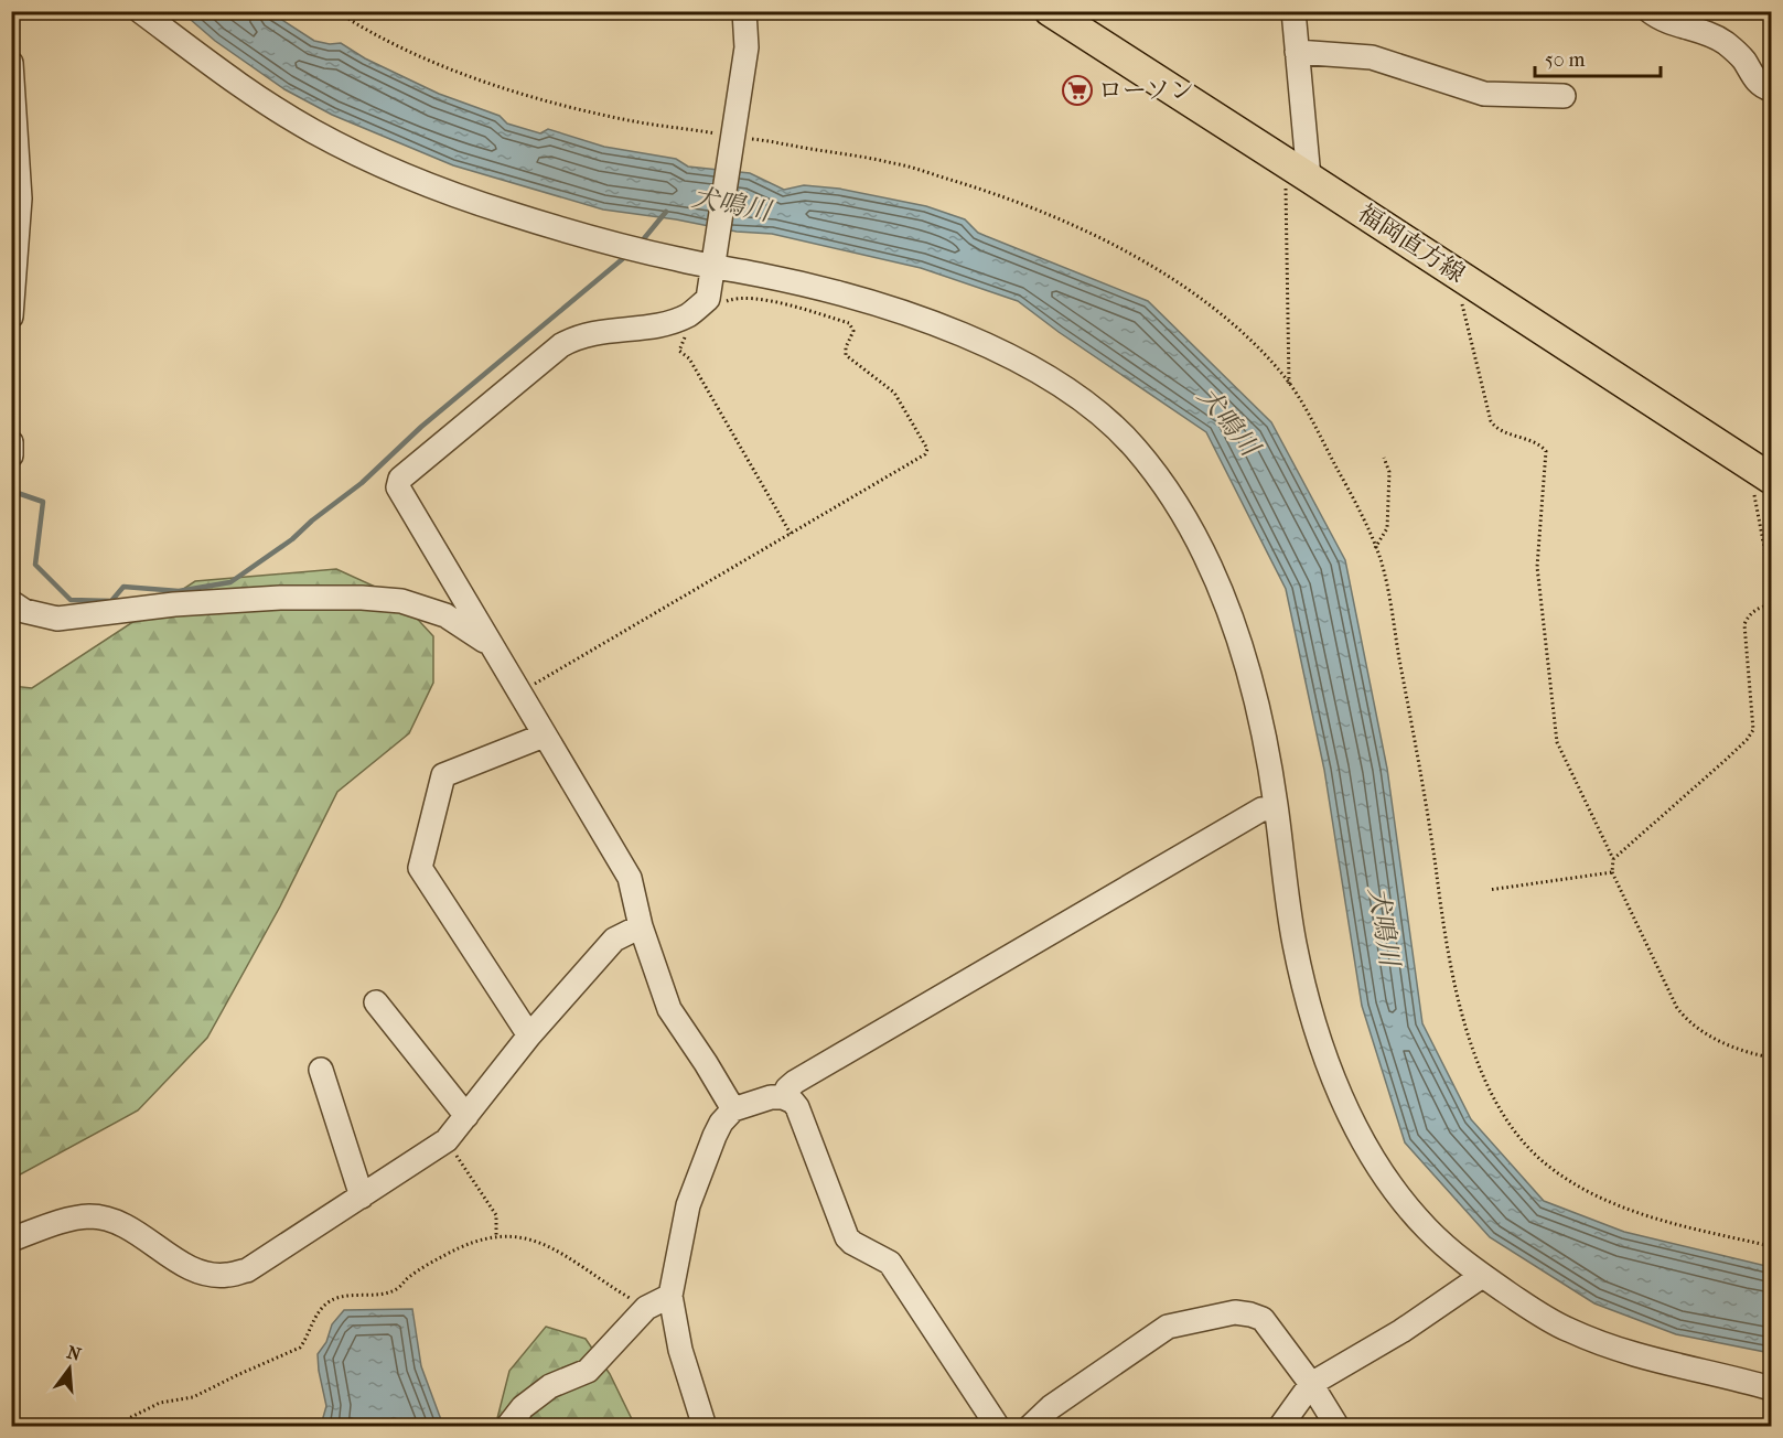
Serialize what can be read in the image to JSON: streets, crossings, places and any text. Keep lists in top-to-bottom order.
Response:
{
  "streets": {
    "main road": ["福岡直方線"]
  },
  "water": ["犬鳴川"],
  "places": {
    "supermarket": ["ローソン"]
  },
  "scale_bar": "50 m",
  "north": "top"
}
